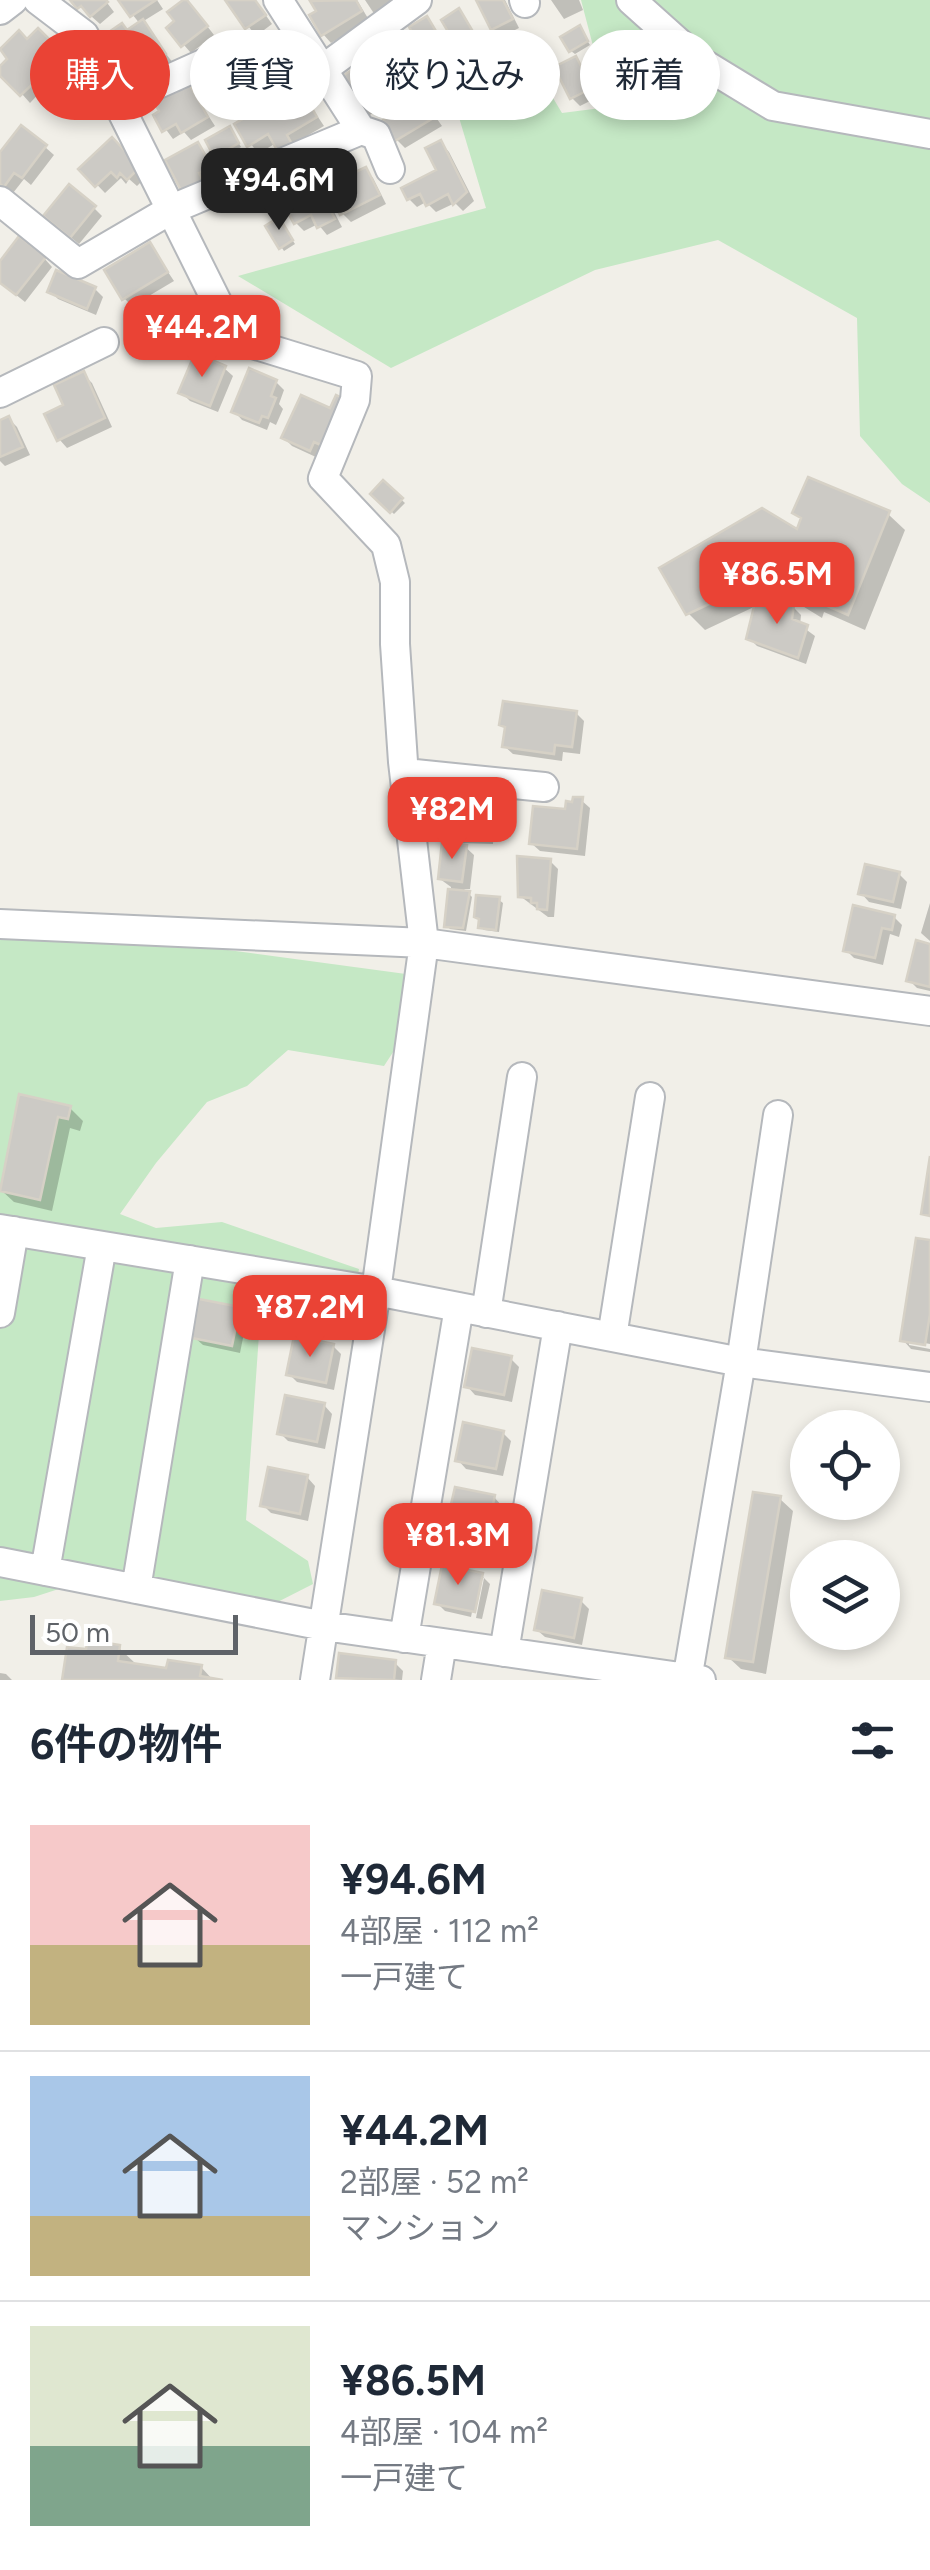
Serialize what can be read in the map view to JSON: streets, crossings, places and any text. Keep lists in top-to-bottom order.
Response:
{
  "scale_bar": "50 m",
  "page": {
    "chip": [
      "購入",
      "賃貸",
      "絞り込み",
      "新着"
    ],
    "price": [
      "¥94.6M",
      "¥44.2M",
      "¥86.5M",
      "¥82M",
      "¥87.2M",
      "¥81.3M"
    ],
    "scale": "50 m",
    "heading": "6件の物件",
    "list": [
      {
        "name": "¥94.6M",
        "note": "4部屋 · 112 m² · 一戸建て"
      },
      {
        "name": "¥44.2M",
        "note": "2部屋 · 52 m² · マンション"
      },
      {
        "name": "¥86.5M",
        "note": "4部屋 · 104 m² · 一戸建て"
      }
    ]
  }
}
